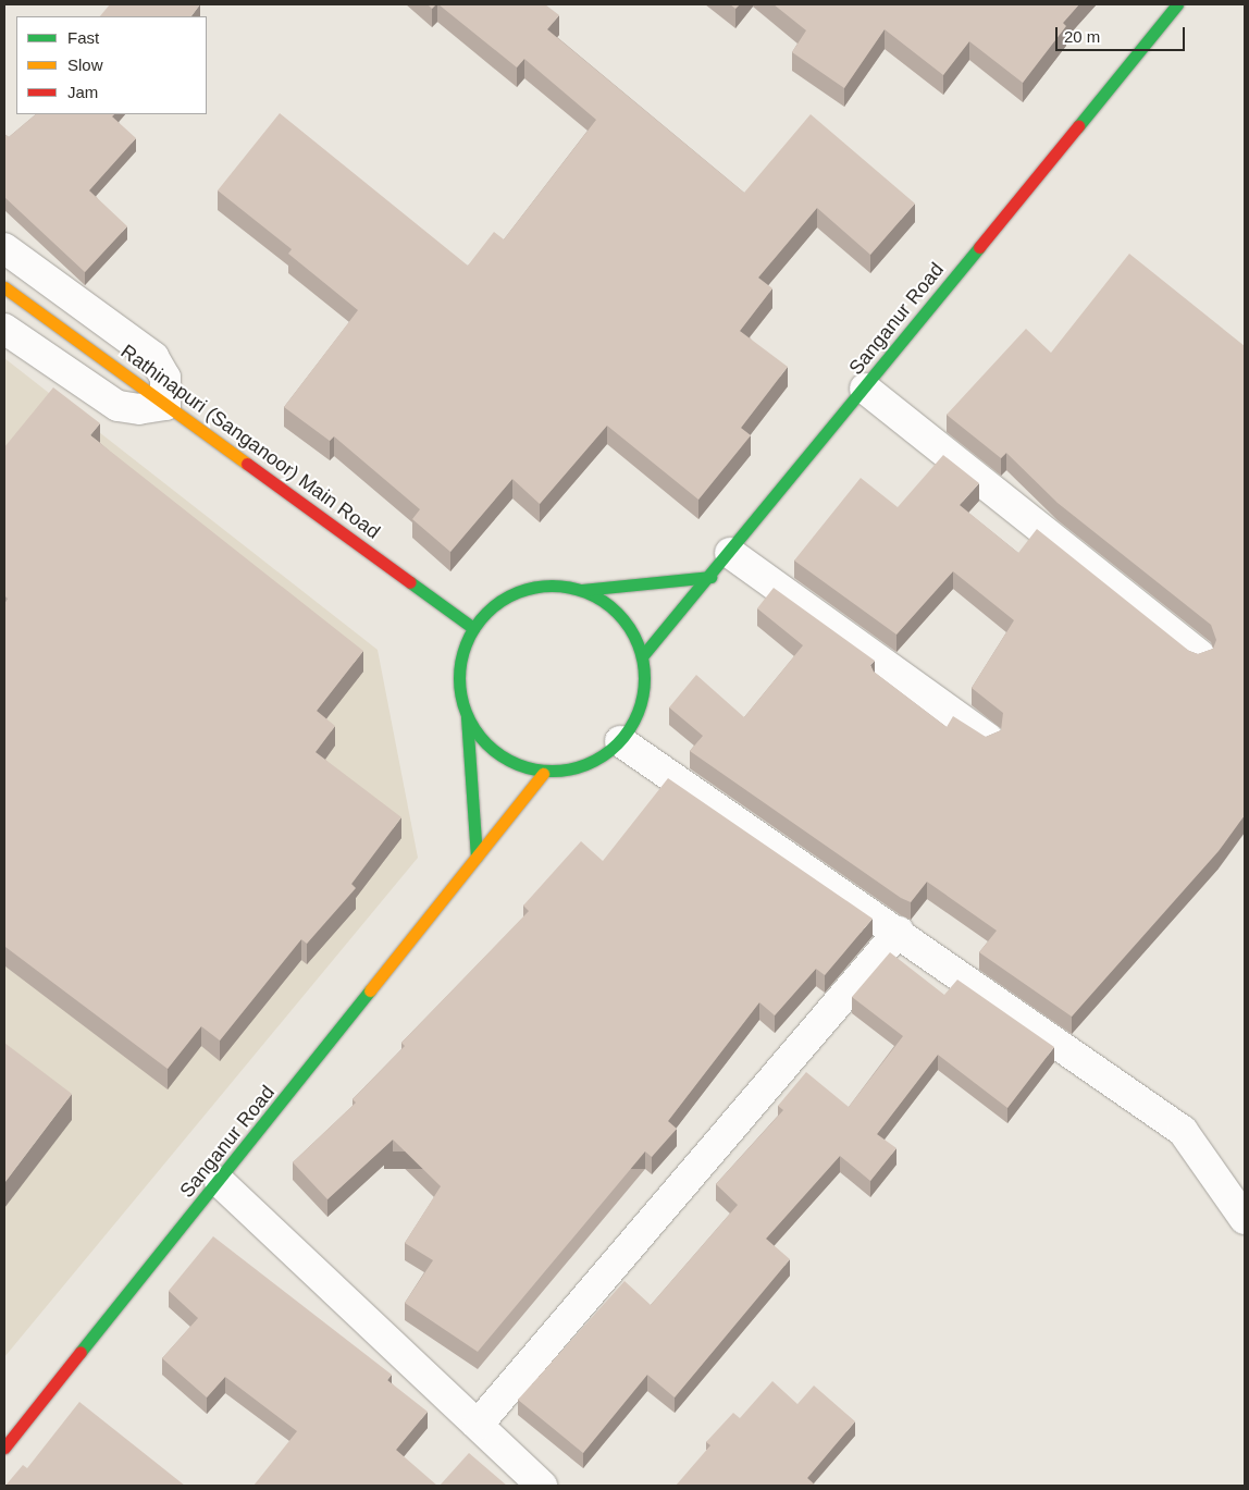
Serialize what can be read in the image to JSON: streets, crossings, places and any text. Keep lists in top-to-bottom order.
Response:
{
  "streets": {
    "main road": ["Sanganur Road", "Rathinapuri (Sanganoor) Main Road"]
  },
  "crossings": [
    ["Sanganur Road", "Rathinapuri (Sanganoor) Main Road"]
  ],
  "legend": ["Fast", "Slow", "Jam"],
  "scale_bar": "20 m"
}
